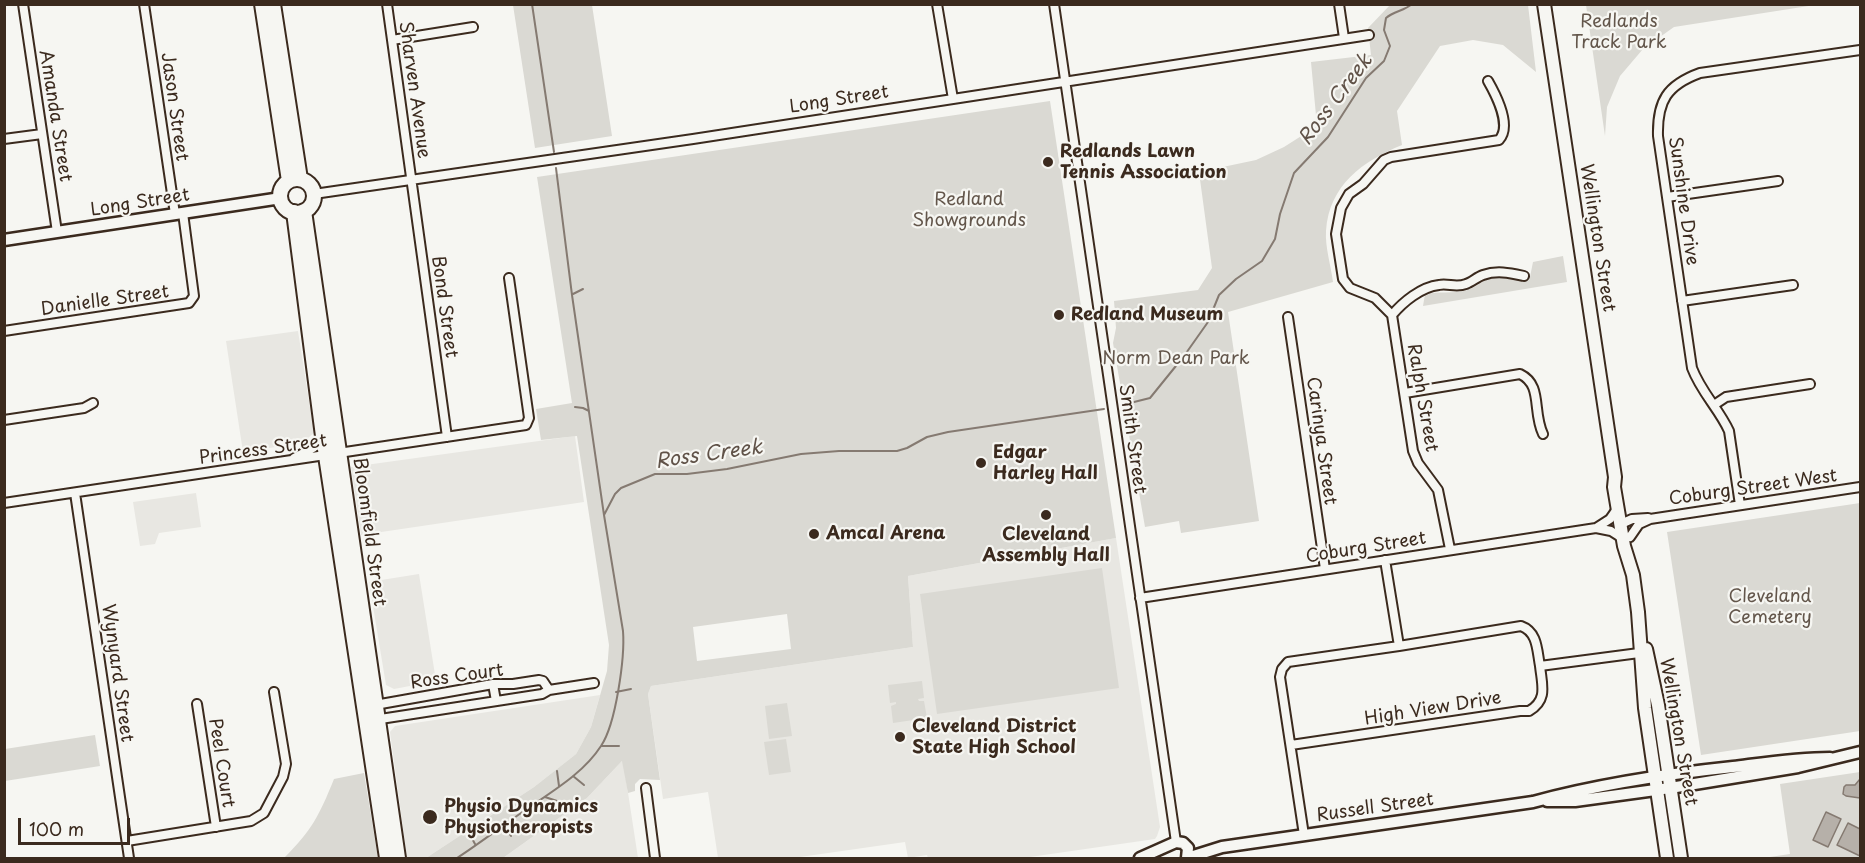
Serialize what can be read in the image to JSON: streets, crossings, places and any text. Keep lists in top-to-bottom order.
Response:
{
  "streets": {
    "highway": ["Bloomfield Street"],
    "main road": ["Long Street", "Wellington Street", "Russell Street"],
    "street": [
      "Sharven Avenue",
      "Jason Street",
      "Amanda Street",
      "Sunshine Drive",
      "Danielle Street",
      "Bond Street",
      "Ralph Street",
      "Smith Street",
      "Carinya Street",
      "Princess Street",
      "Coburg Street West",
      "Coburg Street",
      "Wynyard Street",
      "Ross Court",
      "High View Drive",
      "Peel Court"
    ]
  },
  "crossings": [
    ["Sharven Avenue", "Long Street"],
    ["Sharven Avenue", "Bond Street"],
    ["Long Street", "Jason Street"],
    ["Long Street", "Amanda Street"],
    ["Long Street", "Danielle Street"],
    ["Long Street", "Bond Street"],
    ["Long Street", "Smith Street"],
    ["Long Street", "Bloomfield Street"],
    ["Jason Street", "Danielle Street"],
    ["Sunshine Drive", "Coburg Street West"],
    ["Wellington Street", "Coburg Street West"],
    ["Wellington Street", "Russell Street"],
    ["Bond Street", "Princess Street"],
    ["Ralph Street", "Coburg Street"],
    ["Smith Street", "Coburg Street"],
    ["Smith Street", "Russell Street"],
    ["Carinya Street", "Coburg Street"],
    ["Princess Street", "Bloomfield Street"],
    ["Princess Street", "Wynyard Street"],
    ["Bloomfield Street", "Ross Court"],
    ["High View Drive", "Russell Street"]
  ],
  "water": ["Ross Creek"],
  "parks": [
    "Redlands Track Park",
    "Redland Showgrounds",
    "Norm Dean Park",
    "Cleveland Cemetery"
  ],
  "places": [
    "Redlands Lawn Tennis Association",
    "Redland Museum",
    "Edgar Harley Hall",
    "Cleveland Assembly Hall",
    "Amcal Arena",
    "Cleveland District State High School",
    "Physio Dynamics Physiotheropists"
  ],
  "scale_bar": "100 m"
}
